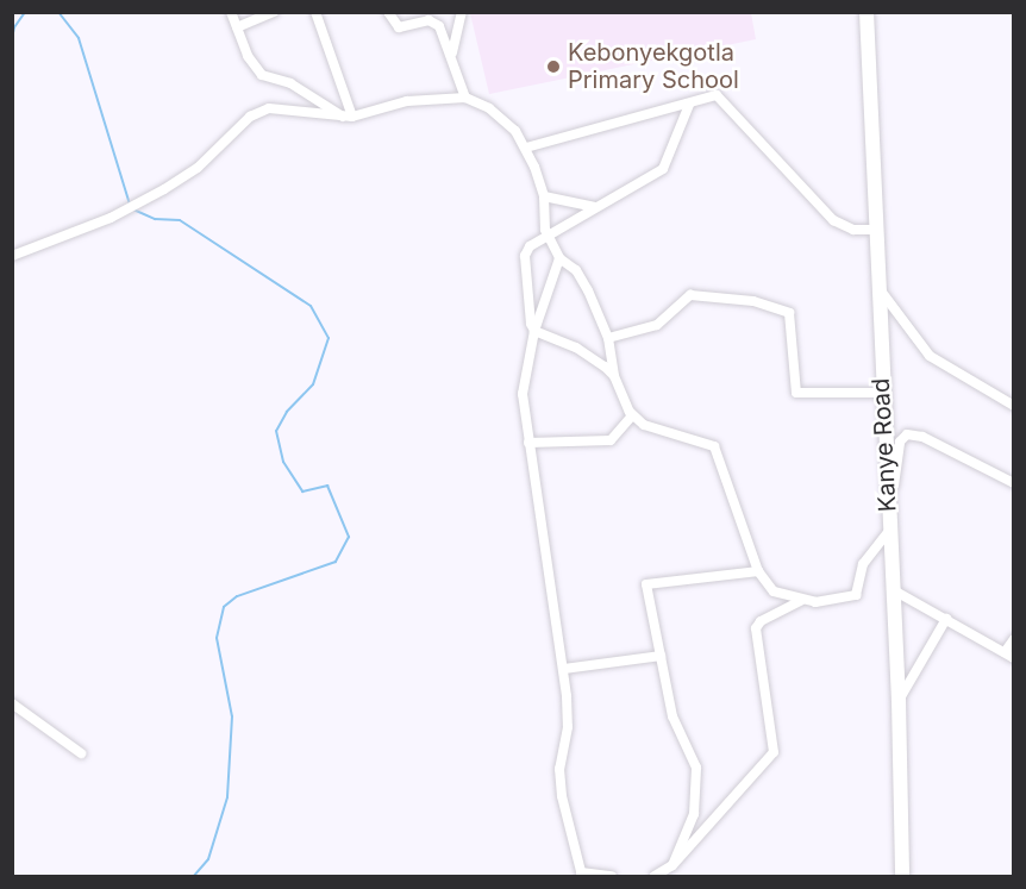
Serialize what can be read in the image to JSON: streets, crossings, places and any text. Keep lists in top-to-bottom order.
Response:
{
  "streets": {
    "main road": ["Kanye Road"]
  },
  "places": ["Kebonyekgotla Primary School"]
}
